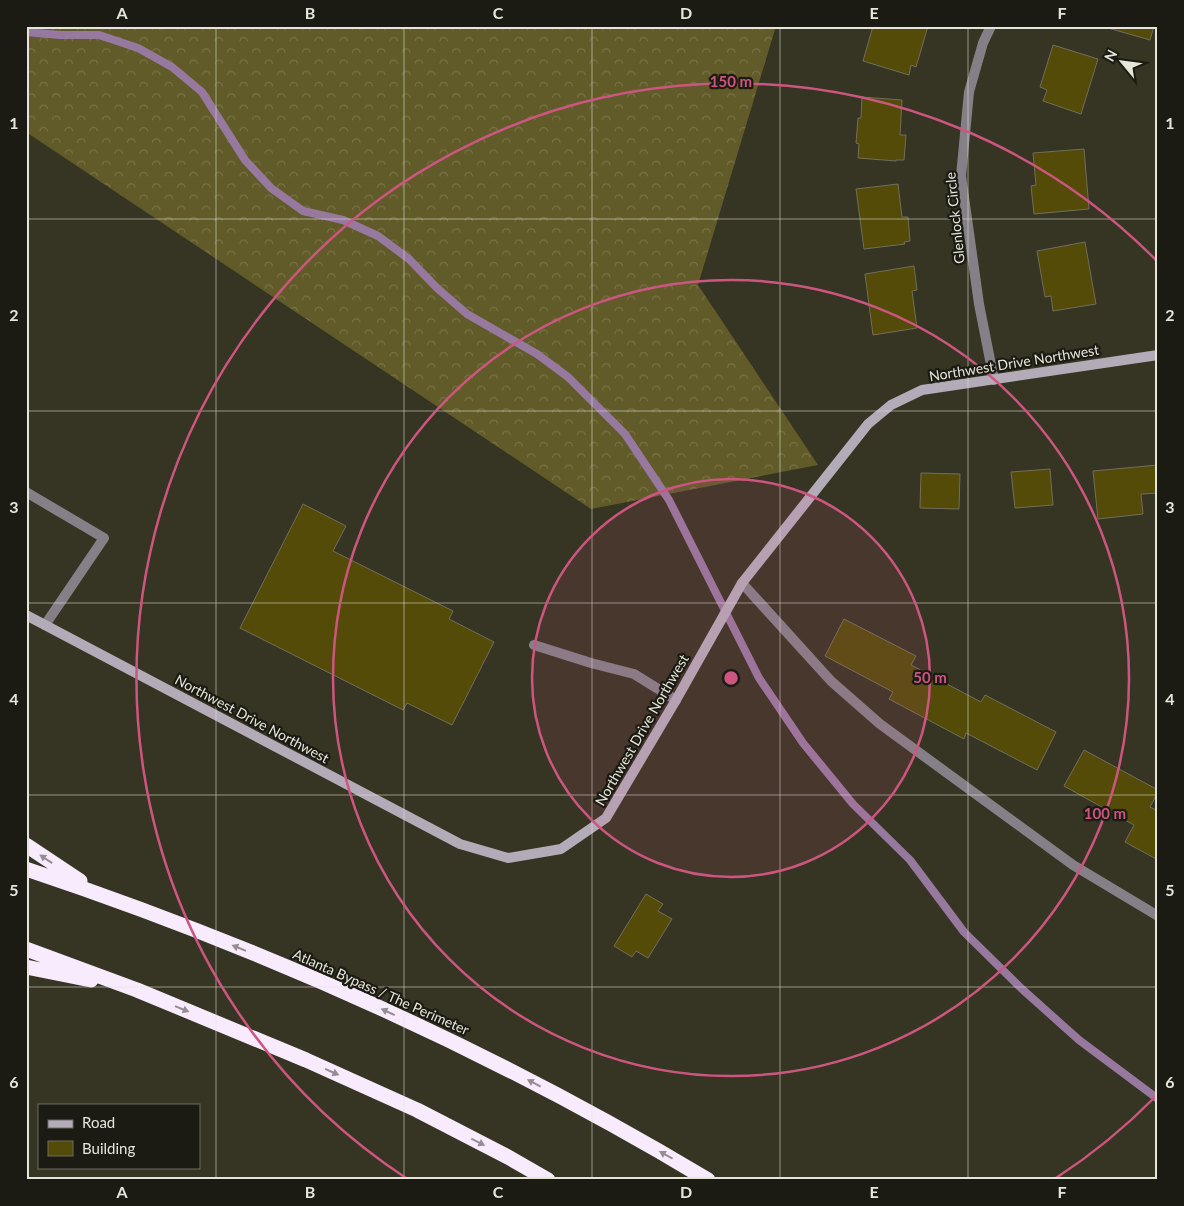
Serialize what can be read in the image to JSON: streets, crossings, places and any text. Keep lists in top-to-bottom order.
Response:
{
  "streets": {
    "highway": ["Atlanta Bypass / The Perimeter"],
    "street": ["Glenlock Circle", "Northwest Drive Northwest"]
  },
  "crossings": [
    ["Glenlock Circle", "Northwest Drive Northwest"]
  ],
  "legend": ["Road", "Building"],
  "north": "top left",
  "grid": {
    "columns": [
      "A",
      "B",
      "C",
      "D",
      "E",
      "F"
    ],
    "rows": [
      "1",
      "2",
      "3",
      "4",
      "5",
      "6"
    ]
  },
  "rings": ["150 m", "50 m", "100 m"]
}
